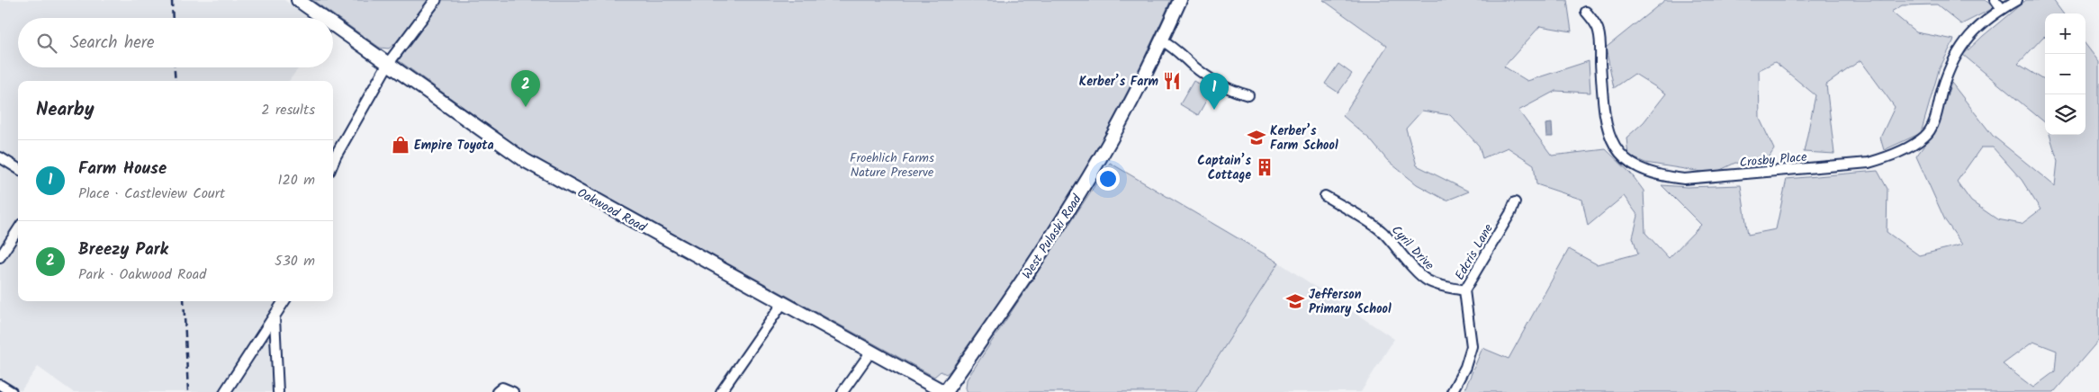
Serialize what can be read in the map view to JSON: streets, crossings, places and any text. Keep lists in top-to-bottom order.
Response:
{
  "streets": {
    "main road": ["Oakwood Road", "West Pulaski Road"],
    "street": ["Crosby Place", "Cyril Drive", "Edcris Lane"]
  },
  "crossings": [
    ["Oakwood Road", "West Pulaski Road"],
    ["Cyril Drive", "Edcris Lane"]
  ],
  "parks": ["Froehlich Farms Nature Preserve"],
  "places": {
    "restaurant": ["Kerber’s Farm"],
    "school or university": ["Kerber’s Farm School", "Jefferson Primary School"],
    "shop": ["Empire Toyota"],
    "building": ["Captain’s Cottage"]
  },
  "page": {
    "map_buttons": ["+", "−"],
    "search": "Search here",
    "pins": ["2", "1"],
    "heading": ["Nearby", "2 results"],
    "list": [
      {
        "mark": "1",
        "name": "Farm House",
        "note": "Place · Castleview Court",
        "value": "120 m"
      },
      {
        "mark": "2",
        "name": "Breezy Park",
        "note": "Park · Oakwood Road",
        "value": "530 m"
      }
    ]
  }
}
